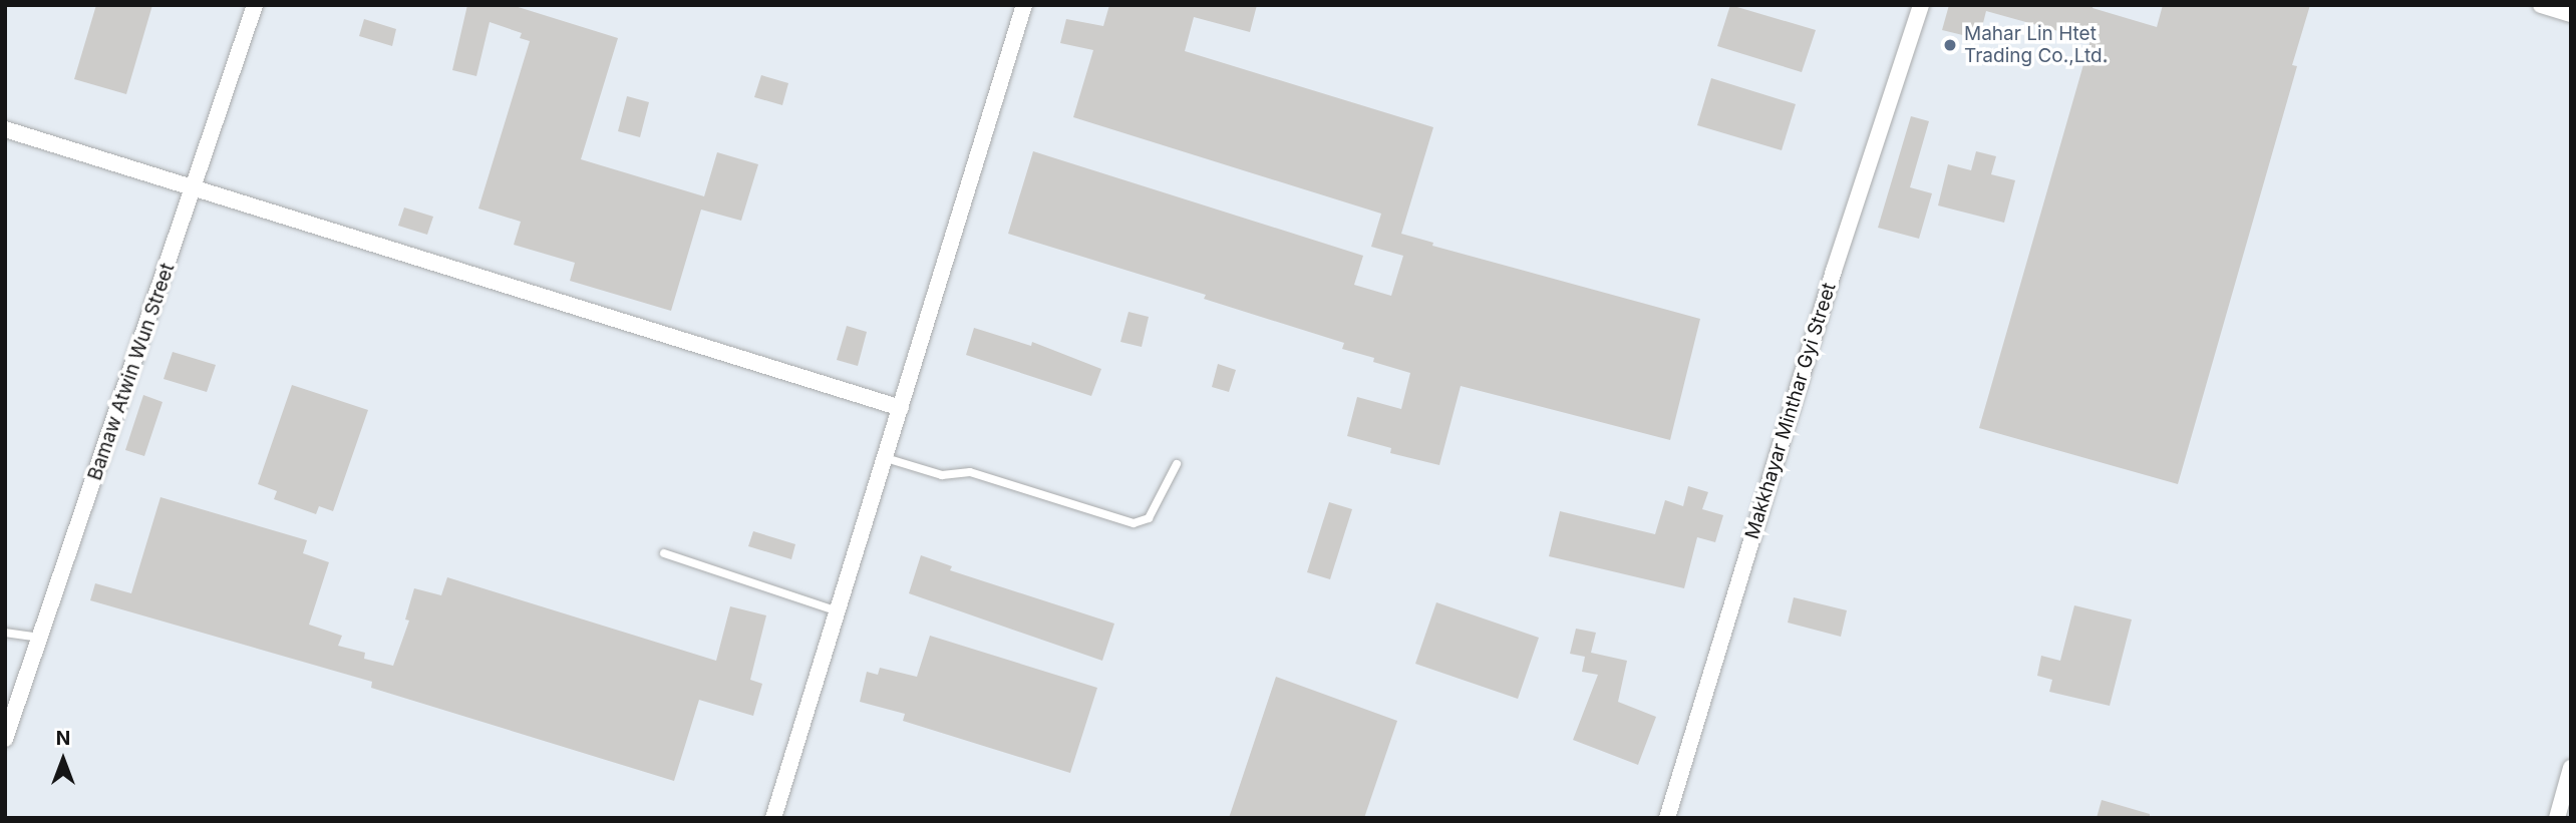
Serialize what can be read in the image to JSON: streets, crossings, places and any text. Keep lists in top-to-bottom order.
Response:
{
  "streets": {
    "street": ["Bamaw Atwin Wun Street", "Makkhayar Minthar Gyi Street"]
  },
  "places": ["Mahar Lin Htet Trading Co.,Ltd."],
  "north": "top"
}
